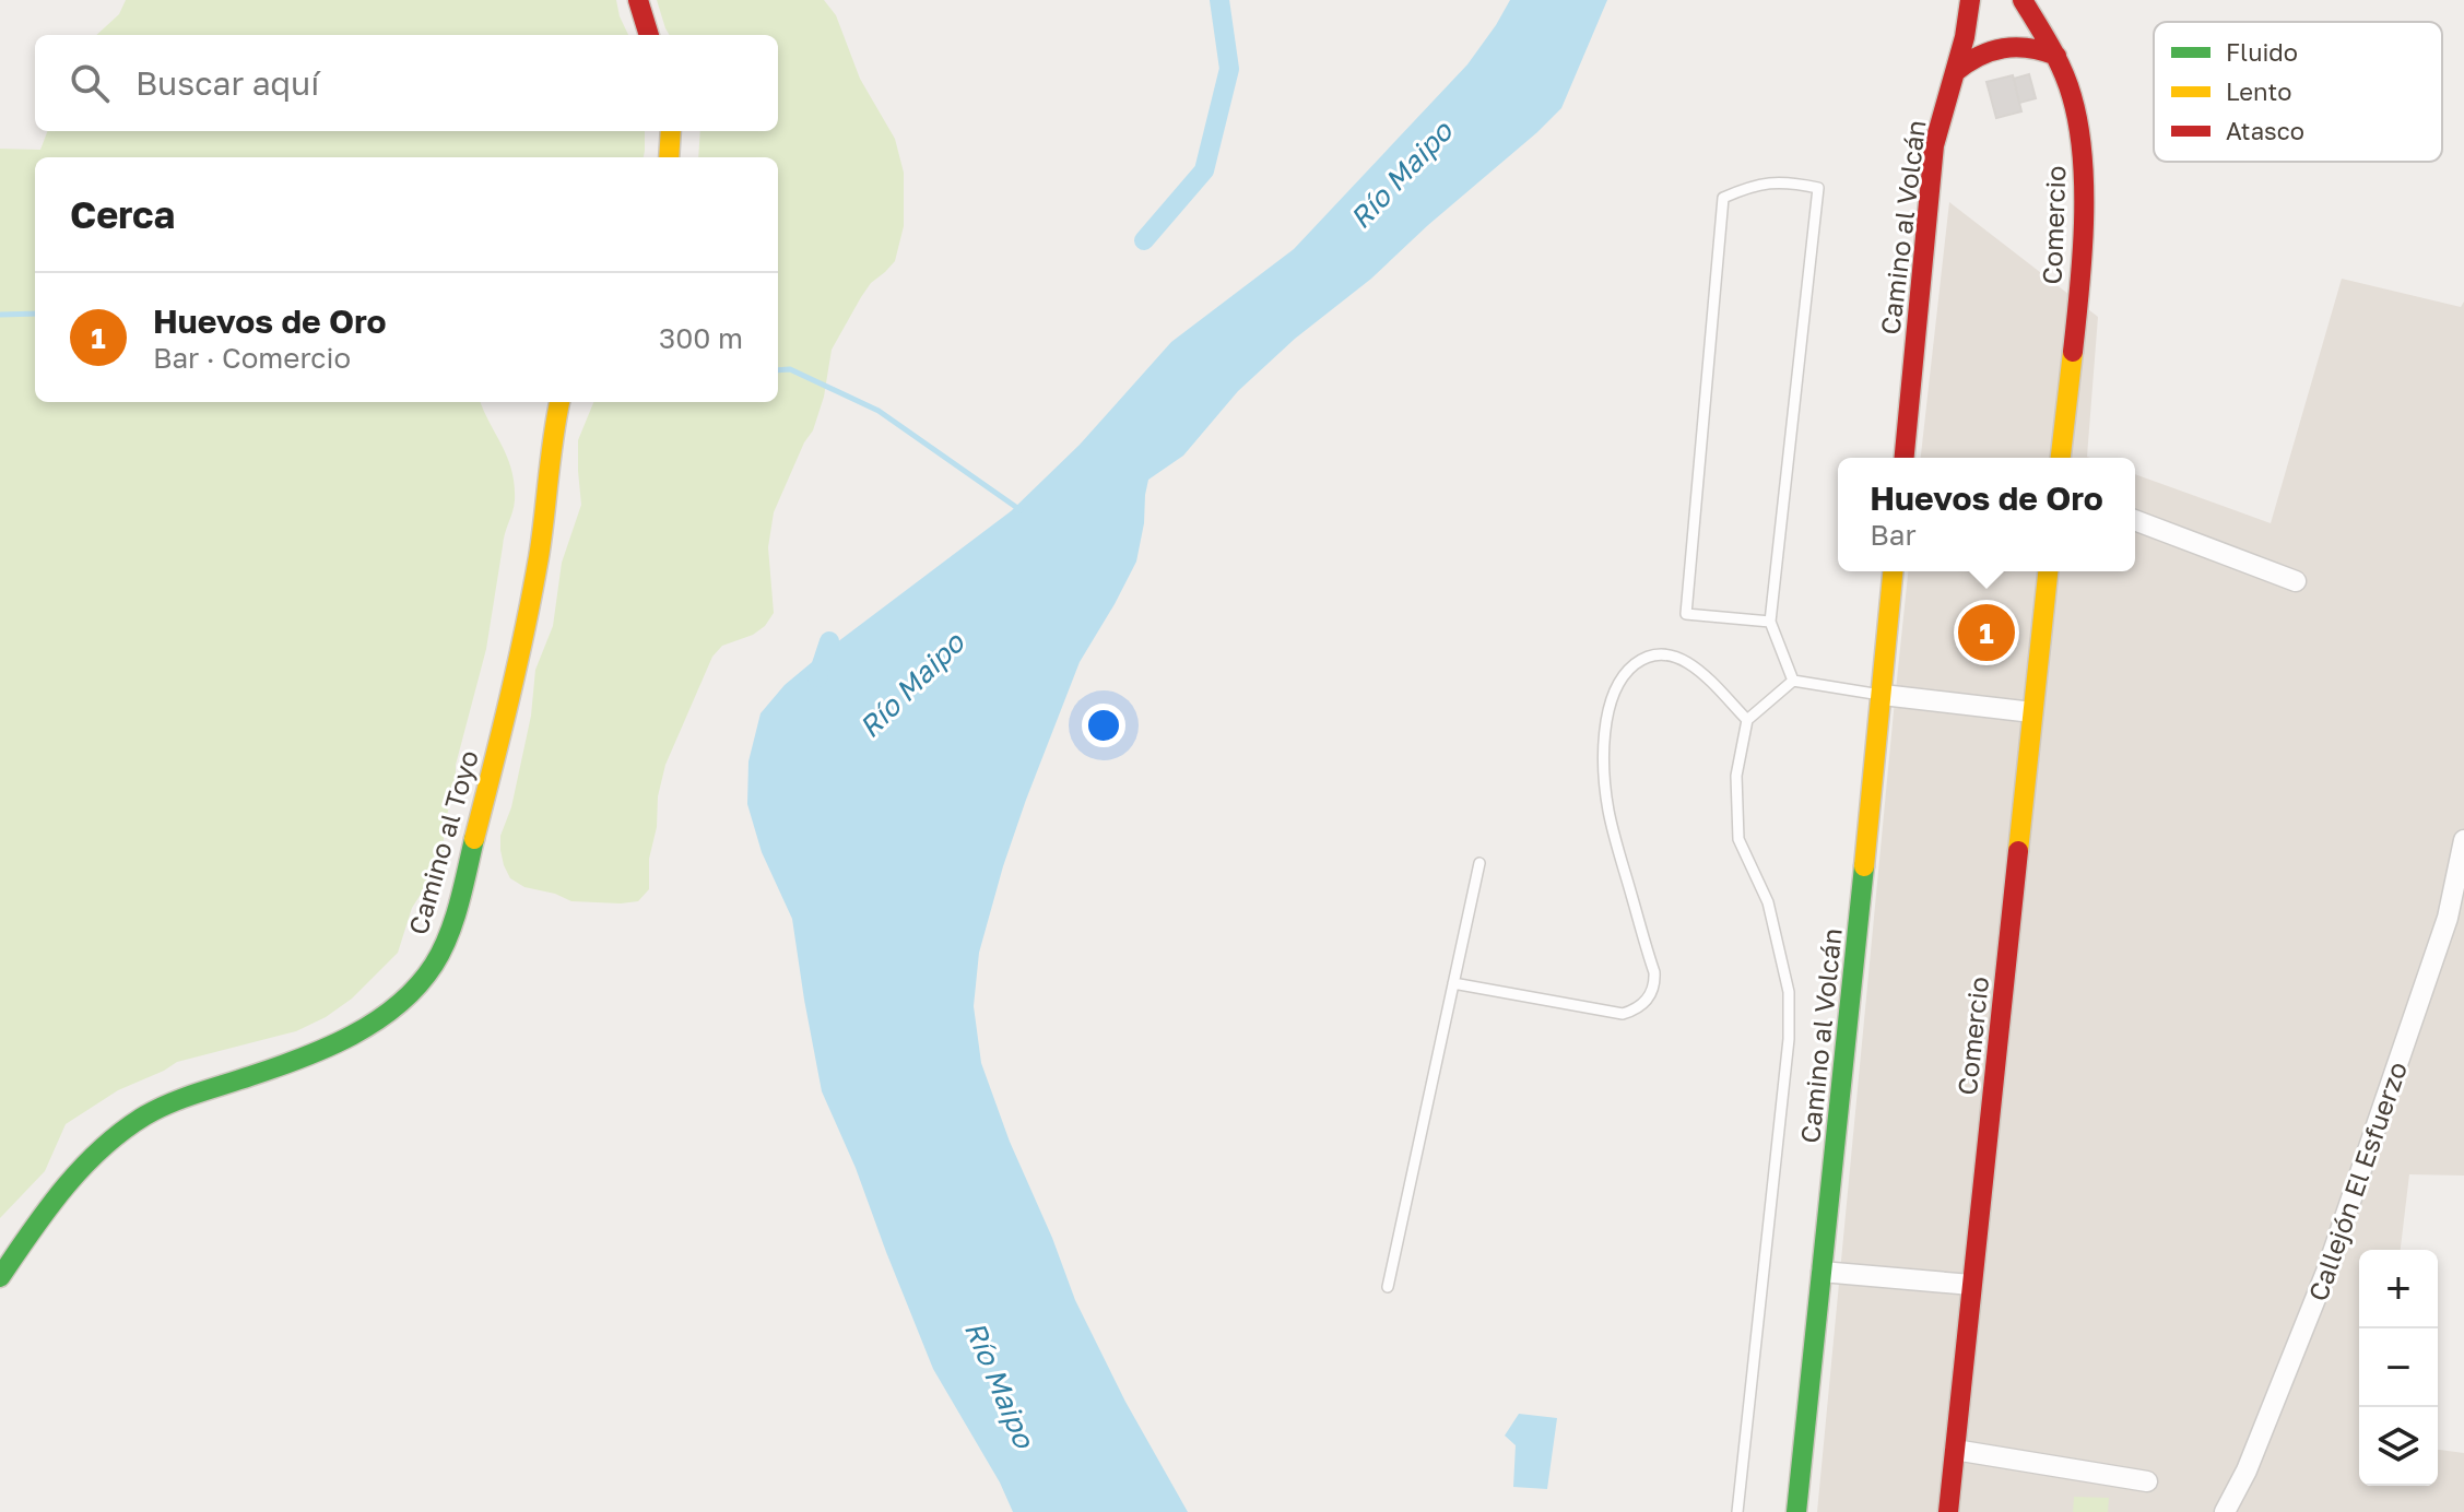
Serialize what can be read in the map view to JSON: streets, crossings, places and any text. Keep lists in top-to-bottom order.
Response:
{
  "streets": {
    "main road": ["Comercio", "Camino al Volcán", "Camino al Toyo"],
    "street": ["Callejón El Esfuerzo"]
  },
  "water": ["Río Maipo"],
  "legend": ["Fluido", "Lento", "Atasco"],
  "page": {
    "search": "Buscar aquí",
    "heading": "Cerca",
    "list": [
      {
        "mark": "1",
        "name": "Huevos de Oro",
        "note": "Bar · Comercio",
        "value": "300 m"
      }
    ],
    "popup": ["Huevos de Oro", "Bar"],
    "pins": "1",
    "map_buttons": ["+", "−"]
  }
}
